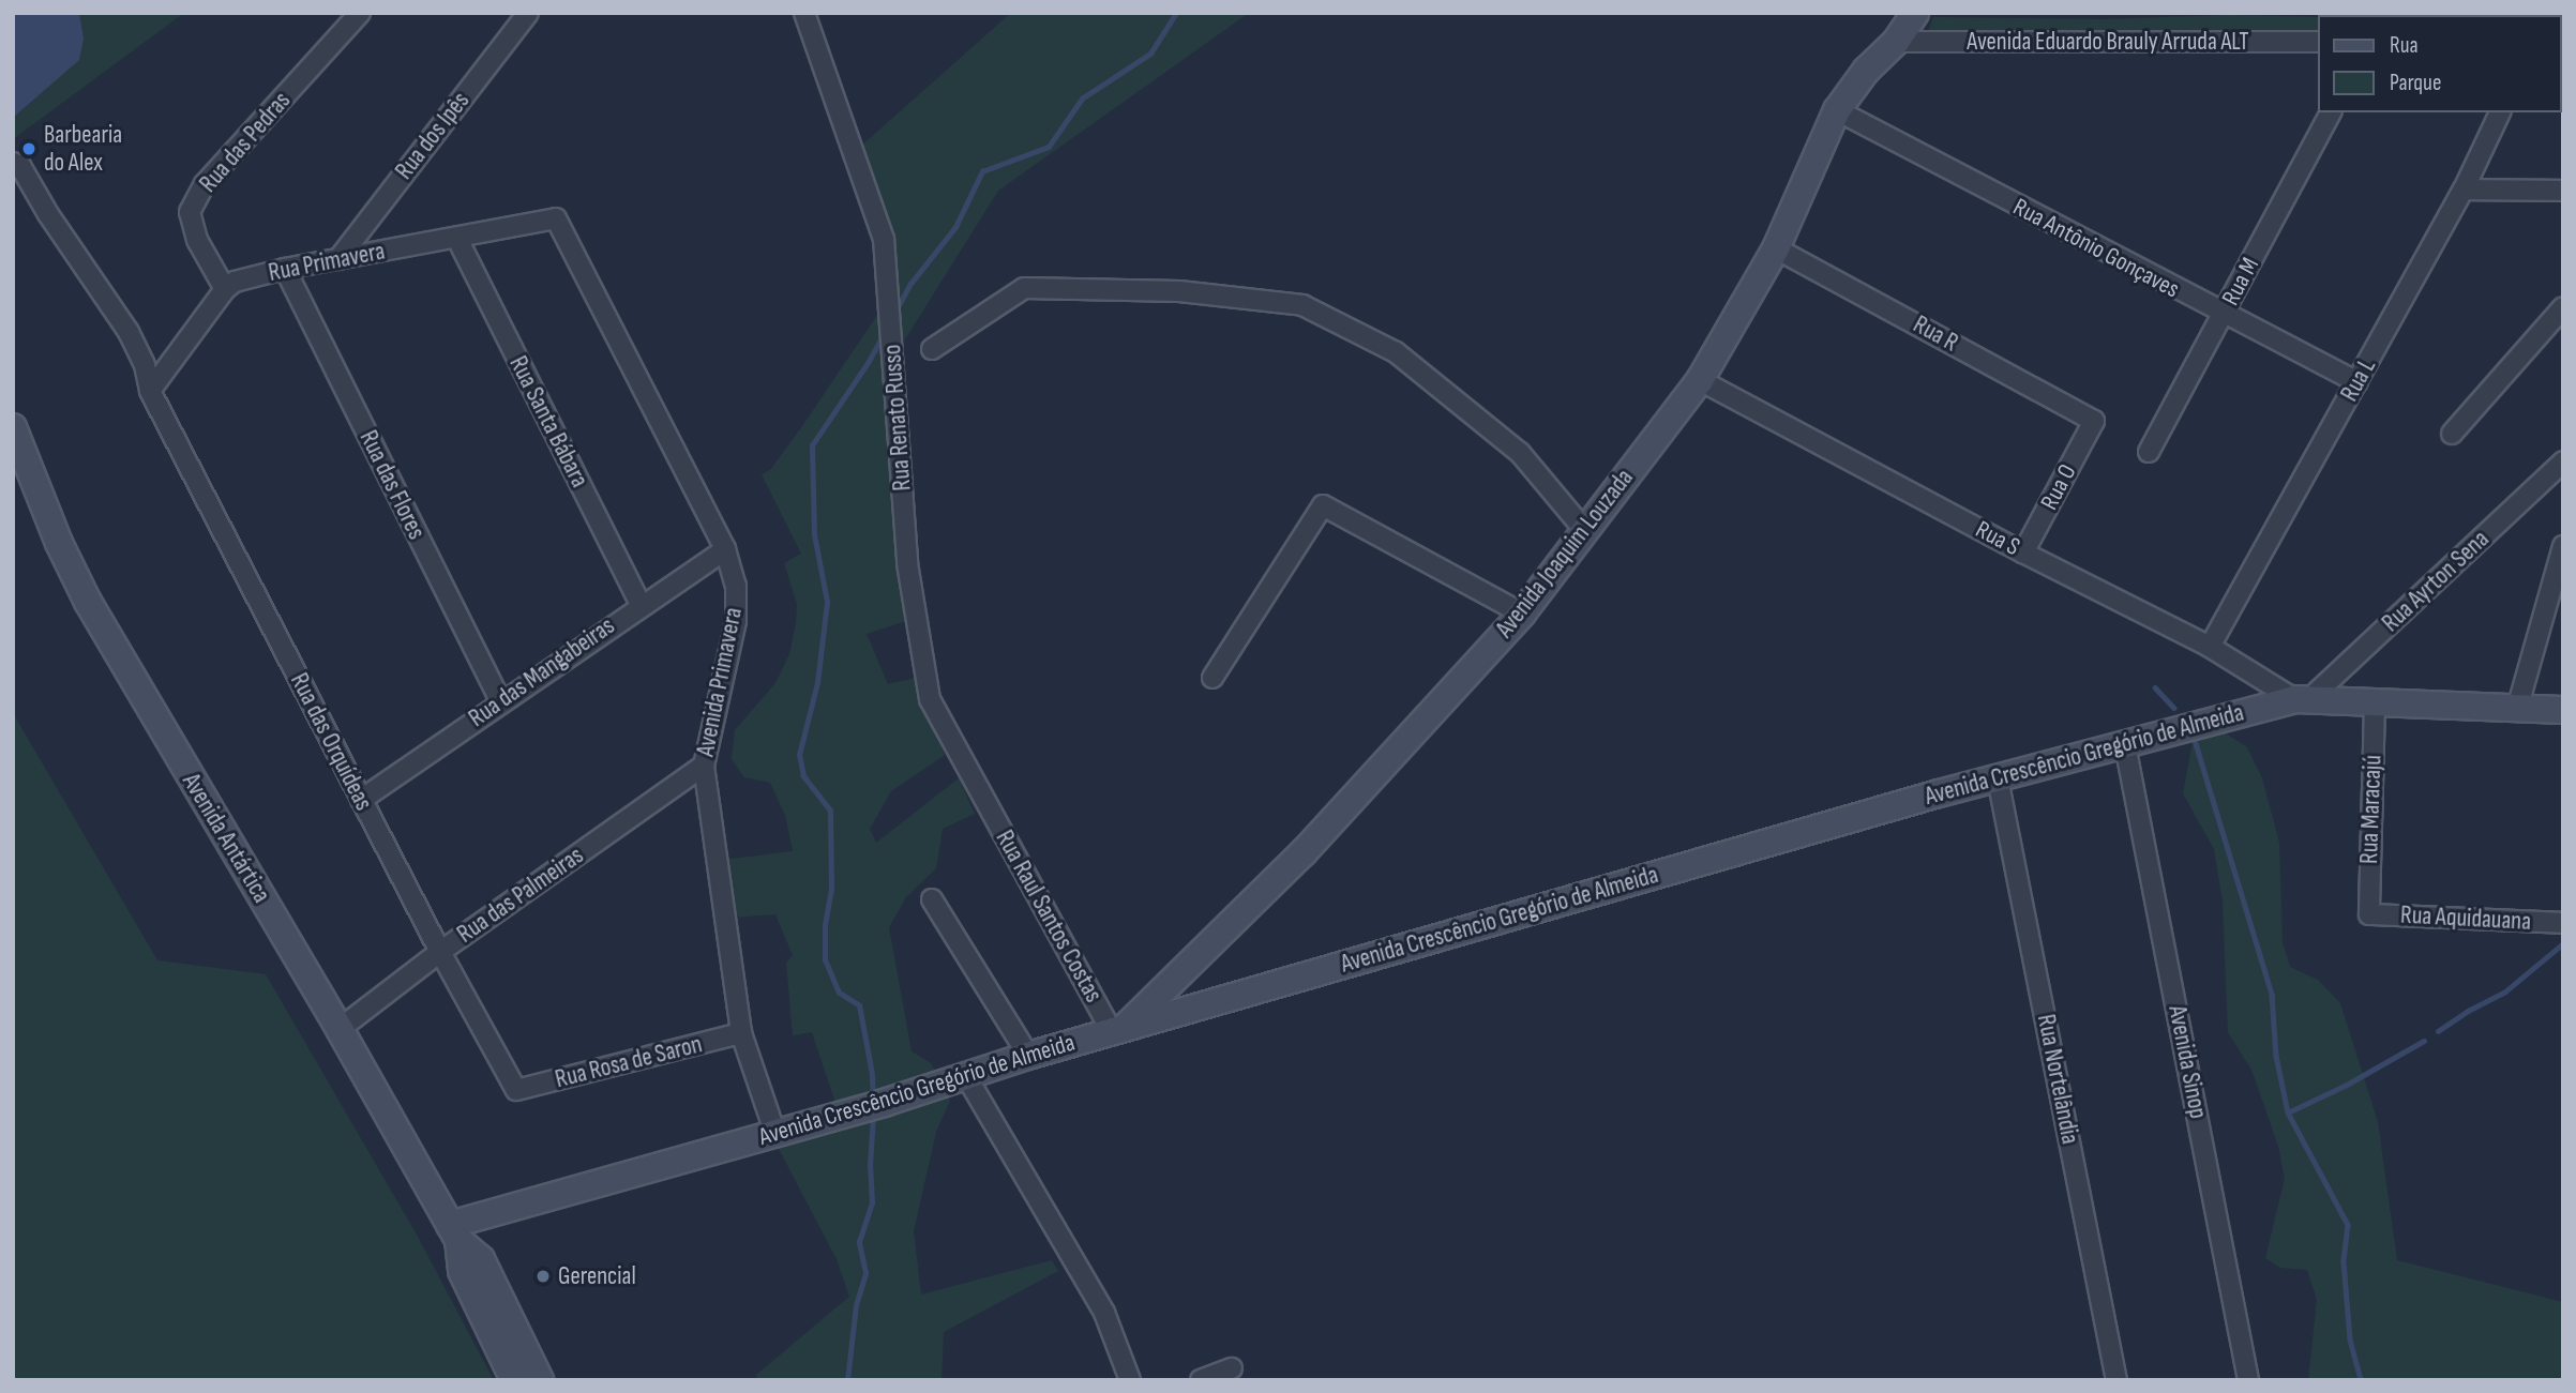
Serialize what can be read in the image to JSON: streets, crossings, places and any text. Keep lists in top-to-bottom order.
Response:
{
  "streets": {
    "main road": ["Avenida Joaquim Louzada", "Avenida Crescêncio Gregório de Almeida", "Avenida Antártica"],
    "street": [
      "Avenida Eduardo Brauly Arruda ALT",
      "Rua dos Ipês",
      "Rua das Pedras",
      "Rua Antônio Gonçaves",
      "Rua Primavera",
      "Rua M",
      "Rua R",
      "Rua L",
      "Rua Renato Russo",
      "Rua Santa Bábara",
      "Rua das Flores",
      "Rua O",
      "Rua S",
      "Rua Ayrton Sena",
      "Rua das Mangabeiras",
      "Avenida Primavera",
      "Rua das Orquídeas",
      "Rua Maracajú",
      "Rua das Palmeiras",
      "Rua Raul Santos Costas",
      "Rua Aquidauana",
      "Rua Rosa de Saron",
      "Avenida Sinop",
      "Rua Nortelândia"
    ]
  },
  "crossings": [
    ["Avenida Eduardo Brauly Arruda ALT", "Avenida Joaquim Louzada"],
    ["Rua dos Ipês", "Rua Primavera"],
    ["Rua das Pedras", "Rua Primavera"],
    ["Rua Antônio Gonçaves", "Rua M"],
    ["Rua Antônio Gonçaves", "Rua L"],
    ["Rua Antônio Gonçaves", "Avenida Joaquim Louzada"],
    ["Rua Primavera", "Rua Santa Bábara"],
    ["Rua Primavera", "Rua das Flores"],
    ["Rua Primavera", "Avenida Primavera"],
    ["Rua R", "Rua O"],
    ["Rua R", "Avenida Joaquim Louzada"],
    ["Rua L", "Rua S"],
    ["Rua Renato Russo", "Rua Raul Santos Costas"],
    ["Rua Santa Bábara", "Rua das Mangabeiras"],
    ["Rua das Flores", "Rua das Mangabeiras"],
    ["Rua O", "Rua S"],
    ["Rua S", "Avenida Joaquim Louzada"],
    ["Rua S", "Rua Ayrton Sena"],
    ["Rua S", "Avenida Crescêncio Gregório de Almeida"],
    ["Avenida Joaquim Louzada", "Avenida Crescêncio Gregório de Almeida"],
    ["Avenida Joaquim Louzada", "Rua Raul Santos Costas"],
    ["Rua Ayrton Sena", "Avenida Crescêncio Gregório de Almeida"],
    ["Rua das Mangabeiras", "Avenida Primavera"],
    ["Rua das Mangabeiras", "Rua das Orquídeas"],
    ["Avenida Primavera", "Avenida Crescêncio Gregório de Almeida"],
    ["Avenida Primavera", "Rua das Palmeiras"],
    ["Avenida Primavera", "Rua Rosa de Saron"],
    ["Rua das Orquídeas", "Rua das Palmeiras"],
    ["Rua das Orquídeas", "Rua Rosa de Saron"],
    ["Avenida Crescêncio Gregório de Almeida", "Rua Maracajú"],
    ["Avenida Crescêncio Gregório de Almeida", "Avenida Antártica"],
    ["Avenida Crescêncio Gregório de Almeida", "Rua Raul Santos Costas"],
    ["Avenida Crescêncio Gregório de Almeida", "Avenida Sinop"],
    ["Avenida Crescêncio Gregório de Almeida", "Rua Nortelândia"],
    ["Rua Maracajú", "Rua Aquidauana"],
    ["Avenida Antártica", "Rua das Palmeiras"]
  ],
  "places": ["Barbearia do Alex", "Gerencial"],
  "legend": ["Rua", "Parque"]
}
